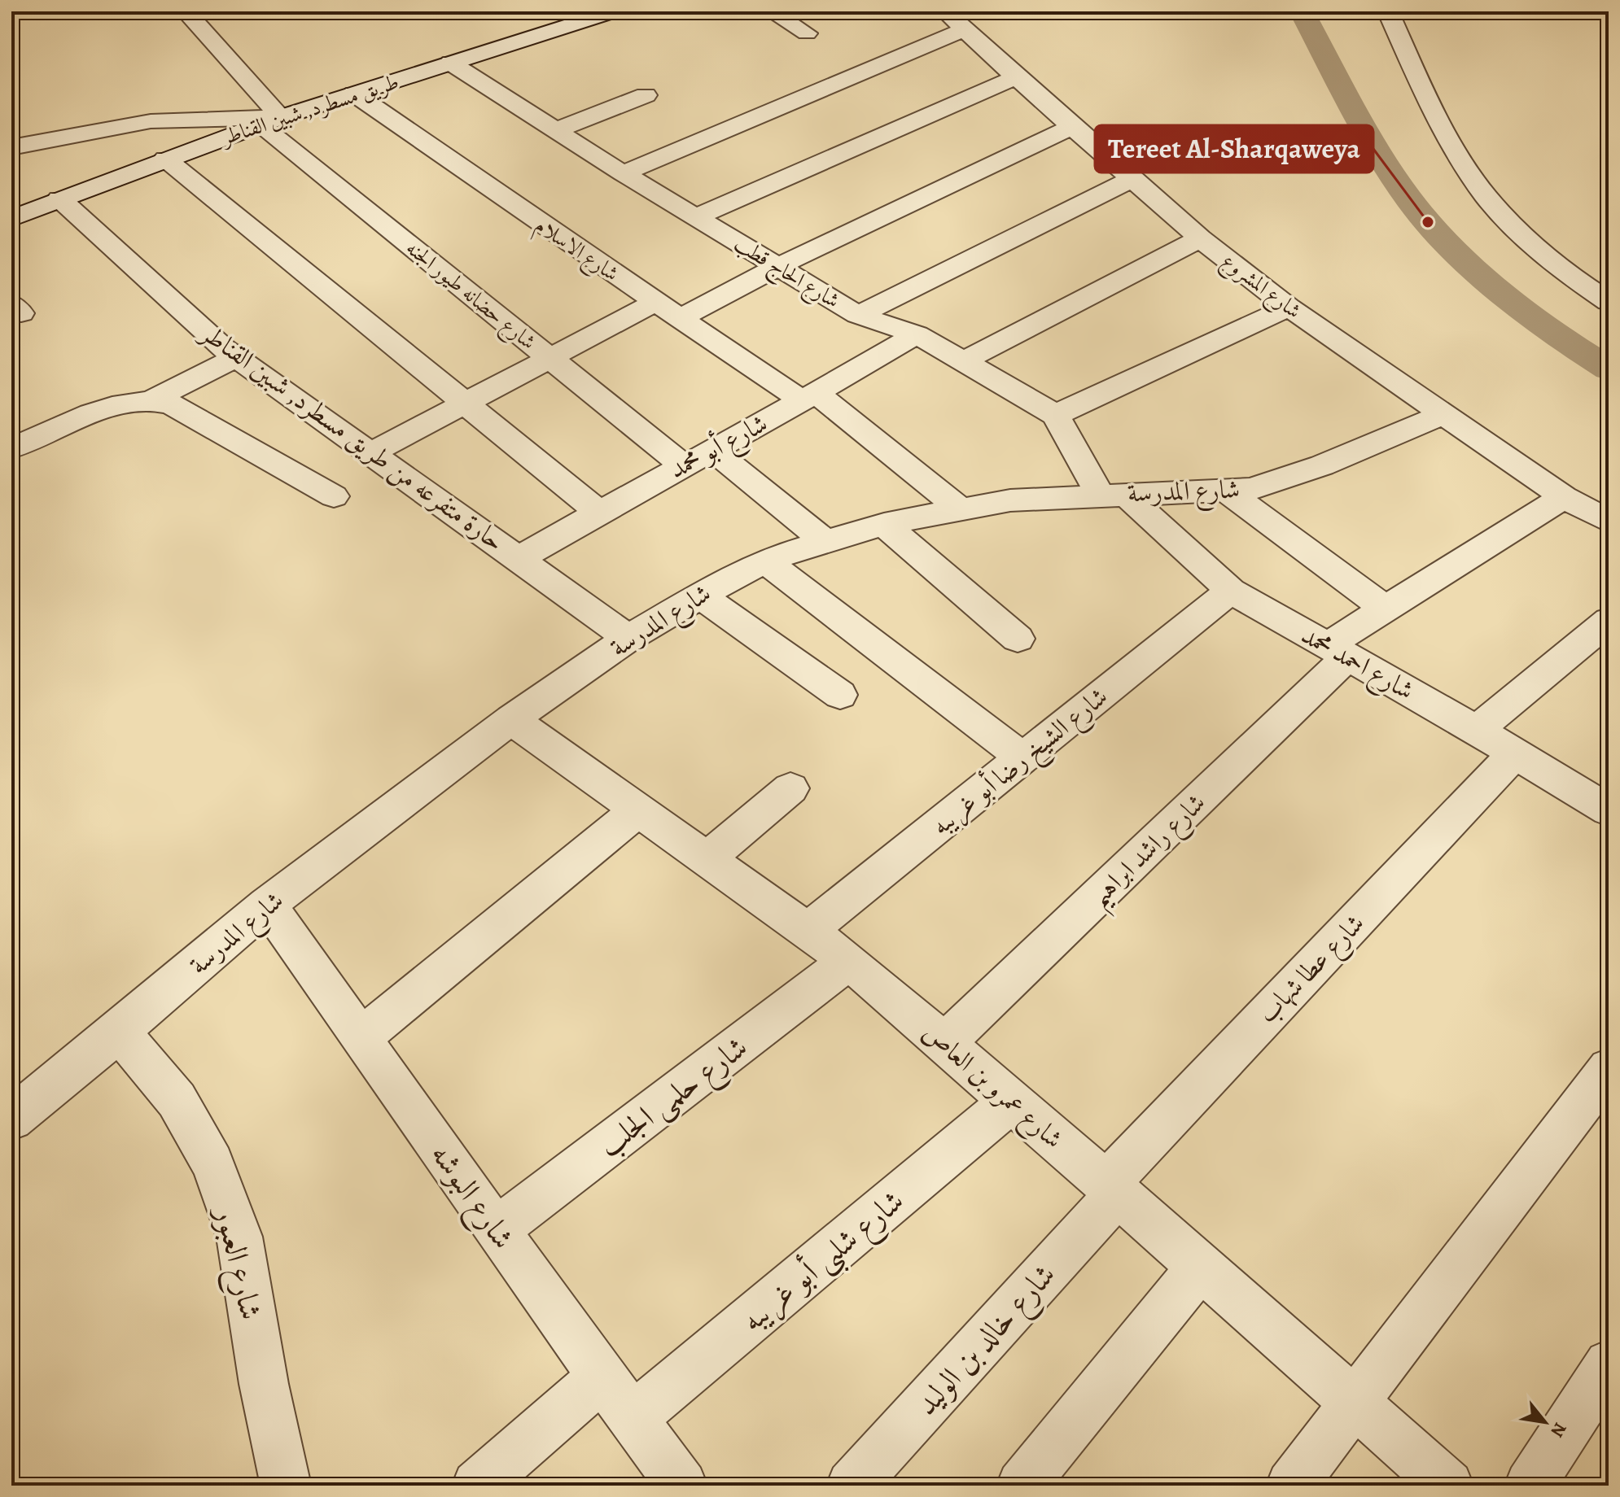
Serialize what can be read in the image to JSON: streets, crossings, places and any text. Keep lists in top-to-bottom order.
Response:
{
  "streets": {
    "street": [
      "طريق مسطرد, شبين القناطر",
      "شارع الاسلام",
      "شارع الحاج قطب",
      "شارع المشروع",
      "شارع حضانه طيور الجنه",
      "حارة متفرعه من طريق مسطرد, شبين القناطر",
      "شارع أبو محمد",
      "شارع المدرسة",
      "شارع احمد محمد",
      "شارع الشيخ رضا أبو غريبه",
      "شارع راشد ابراهيم",
      "شارع عطا شهاب",
      "شارع عمرو بن العاص",
      "شارع حلمى الجلب",
      "شارع البوشه",
      "شارع شلبى أبو غريبه",
      "شارع العبور",
      "شارع خالد بن الوليد"
    ]
  },
  "crossings": [
    ["طريق مسطرد, شبين القناطر", "شارع الاسلام"],
    ["طريق مسطرد, شبين القناطر", "شارع الحاج قطب"],
    ["طريق مسطرد, شبين القناطر", "شارع حضانه طيور الجنه"],
    ["طريق مسطرد, شبين القناطر", "حارة متفرعه من طريق مسطرد, شبين القناطر"],
    ["شارع الاسلام", "شارع أبو محمد"],
    ["شارع الاسلام", "شارع المدرسة"],
    ["شارع الحاج قطب", "شارع أبو محمد"],
    ["شارع المشروع", "شارع المدرسة"],
    ["شارع المشروع", "شارع راشد ابراهيم"],
    ["شارع حضانه طيور الجنه", "شارع أبو محمد"],
    ["حارة متفرعه من طريق مسطرد, شبين القناطر", "شارع أبو محمد"],
    ["حارة متفرعه من طريق مسطرد, شبين القناطر", "شارع المدرسة"],
    ["شارع المدرسة", "شارع احمد محمد"],
    ["شارع المدرسة", "شارع عمرو بن العاص"],
    ["شارع المدرسة", "شارع البوشه"],
    ["شارع المدرسة", "شارع العبور"],
    ["شارع احمد محمد", "شارع الشيخ رضا أبو غريبه"],
    ["شارع احمد محمد", "شارع راشد ابراهيم"],
    ["شارع احمد محمد", "شارع عطا شهاب"],
    ["شارع الشيخ رضا أبو غريبه", "شارع عمرو بن العاص"],
    ["شارع راشد ابراهيم", "شارع عمرو بن العاص"],
    ["شارع عطا شهاب", "شارع عمرو بن العاص"],
    ["شارع عطا شهاب", "شارع خالد بن الوليد"],
    ["شارع عمرو بن العاص", "شارع حلمى الجلب"],
    ["شارع عمرو بن العاص", "شارع شلبى أبو غريبه"],
    ["شارع عمرو بن العاص", "شارع خالد بن الوليد"],
    ["شارع حلمى الجلب", "شارع البوشه"],
    ["شارع البوشه", "شارع شلبى أبو غريبه"]
  ],
  "places": ["Tereet Al-Sharqaweya"],
  "north": "bottom right"
}
